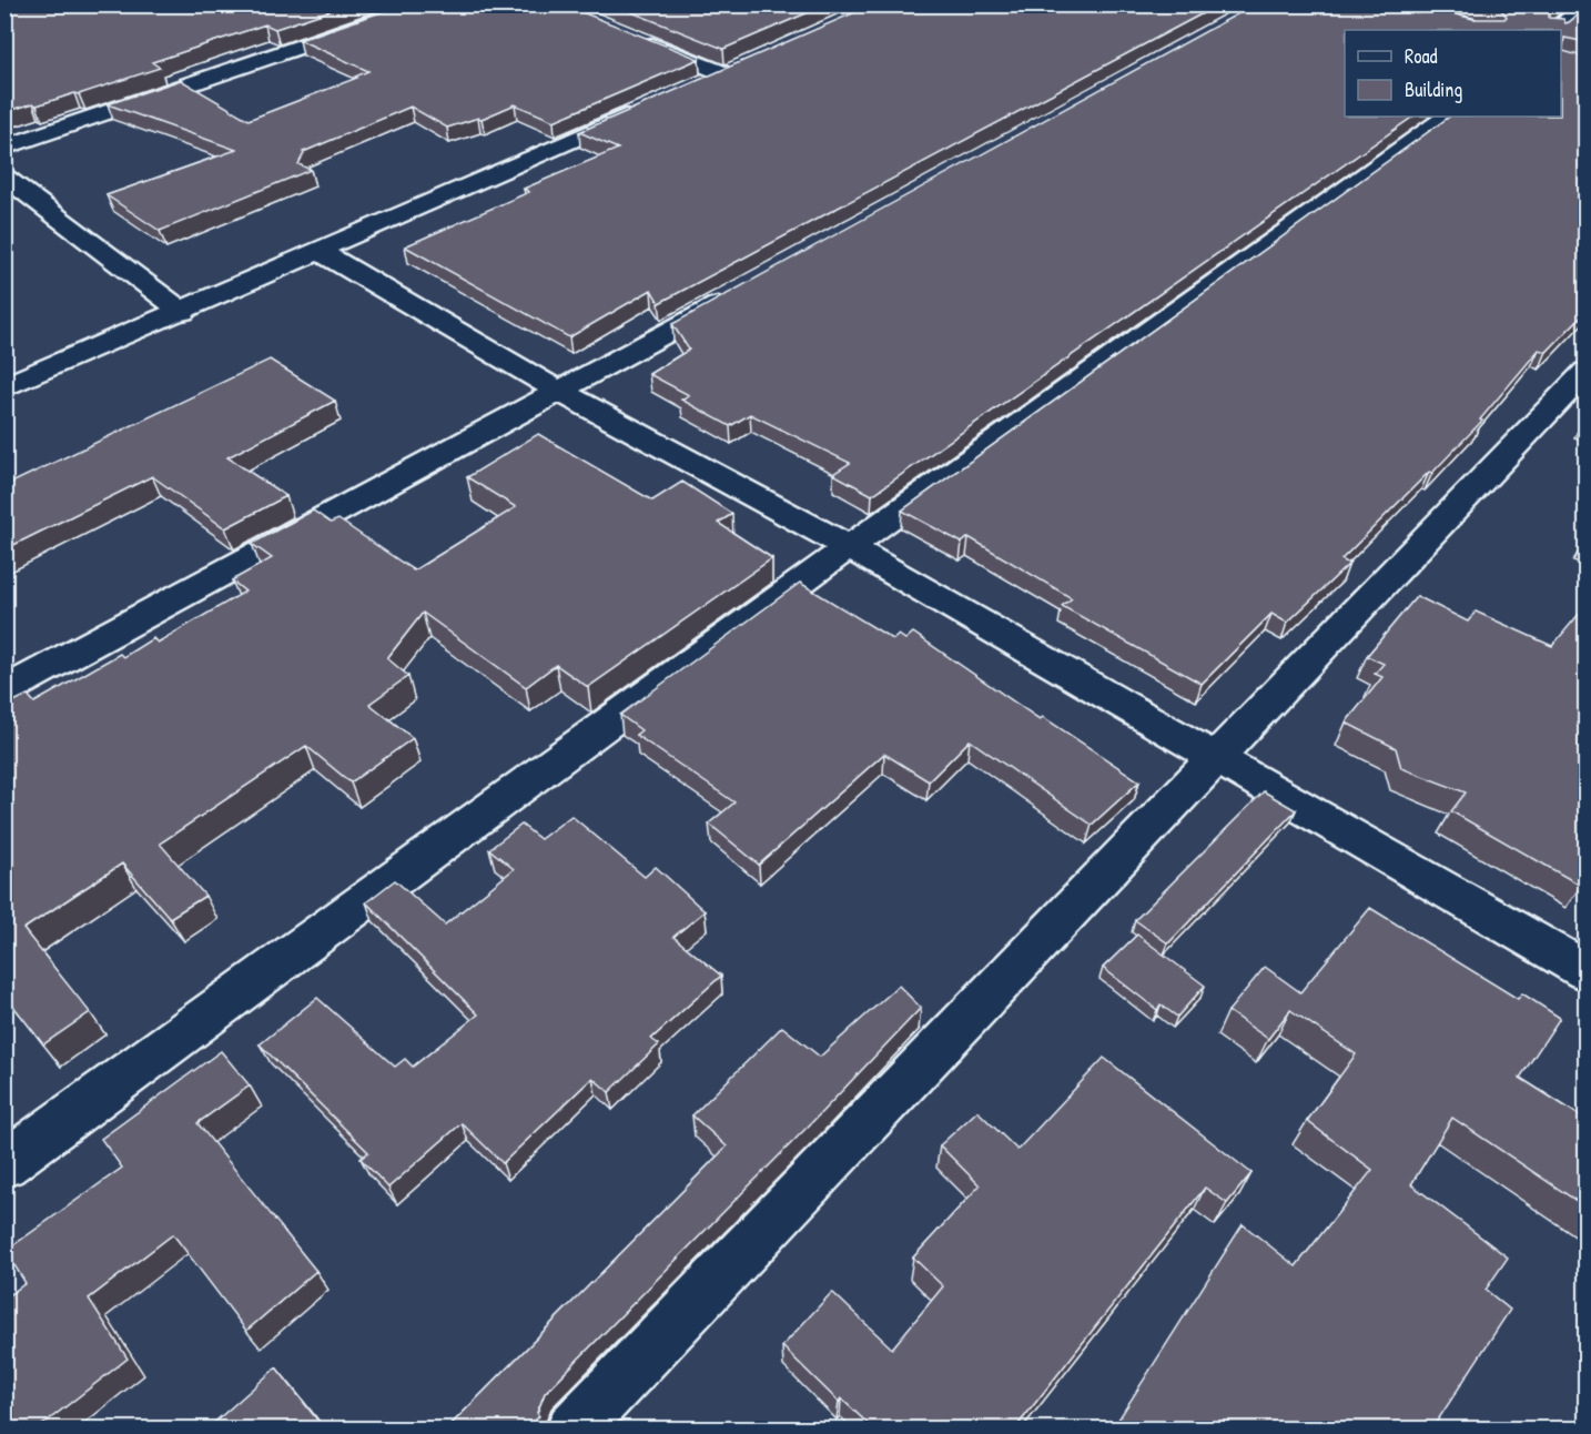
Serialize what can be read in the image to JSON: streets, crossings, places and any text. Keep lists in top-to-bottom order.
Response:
{
  "legend": ["Road", "Building"]
}
